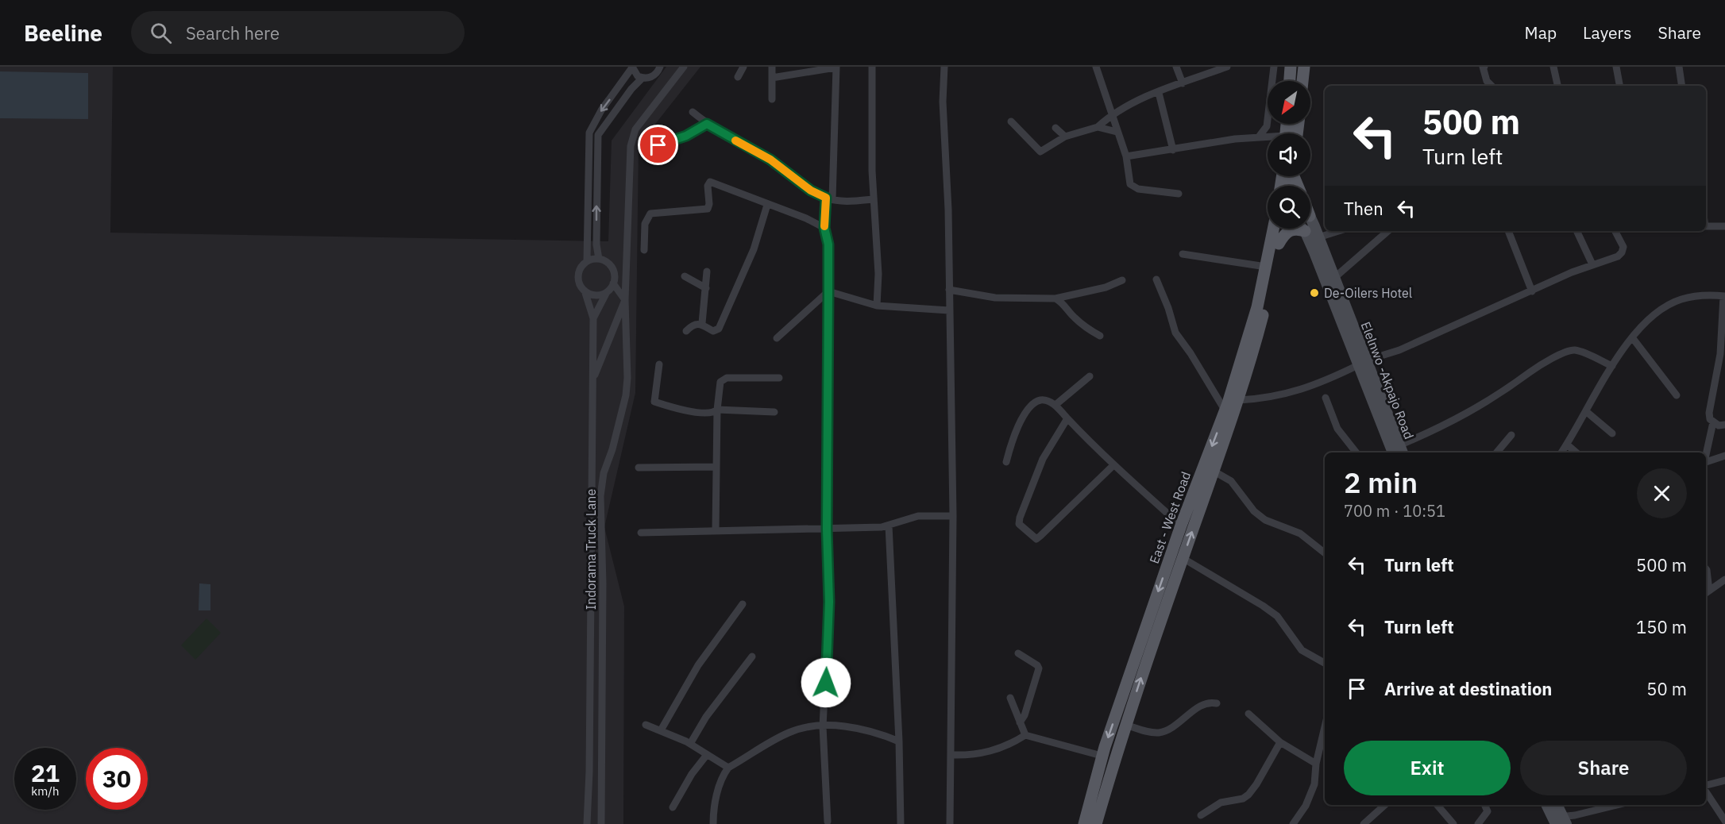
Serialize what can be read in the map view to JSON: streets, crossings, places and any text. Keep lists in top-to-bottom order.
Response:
{
  "streets": {
    "main road": ["Elelnwo -Akpajo Road", "East - West Road"],
    "street": ["Indorama Truck Lane"]
  },
  "places": ["De-Oilers Hotel"],
  "north": "bottom left",
  "page": {
    "header": "Beeline",
    "search": "Search here",
    "nav": ["Map", "Layers", "Share"],
    "turn": ["500 m", "Turn left"],
    "then": "Then",
    "heading": ["2 min", "700 m · 10:51"],
    "list": [
      {
        "name": "Turn left",
        "value": "500 m"
      },
      {
        "name": "Turn left",
        "value": "150 m"
      },
      {
        "name": "Arrive at destination",
        "value": "50 m"
      }
    ],
    "buttons": ["Exit", "Share"],
    "speed": "21 km/h",
    "limit": "30"
  }
}
